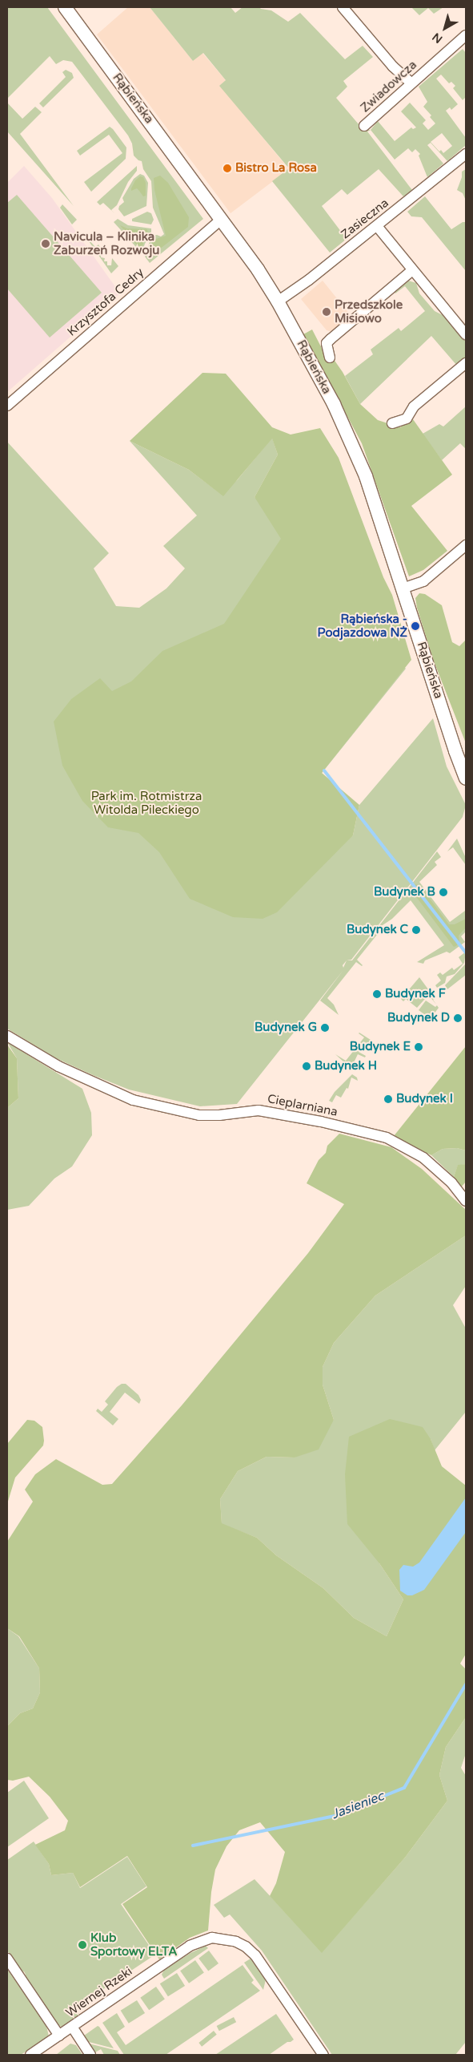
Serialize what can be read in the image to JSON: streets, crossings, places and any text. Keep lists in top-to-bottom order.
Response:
{
  "streets": {
    "street": [
      "Zwiadowcza",
      "Rąbieńska",
      "Zasieczna",
      "Krzysztofa Cedry",
      "Cieplarniana",
      "Wiernej Rzeki"
    ]
  },
  "crossings": [
    ["Rąbieńska", "Zasieczna"],
    ["Rąbieńska", "Krzysztofa Cedry"]
  ],
  "water": ["Jasieniec"],
  "parks": ["Park im. Rotmistrza Witolda Pileckiego"],
  "places": [
    "Bistro La Rosa",
    "Navicula – Klinika Zaburzeń Rozwoju",
    "Przedszkole Misiowo",
    "Rąbieńska - Podjazdowa NŻ",
    "Budynek B",
    "Budynek C",
    "Budynek F",
    "Budynek D",
    "Budynek G",
    "Budynek E",
    "Budynek H",
    "Budynek I",
    "Klub Sportowy ELTA"
  ],
  "north": "bottom left"
}
